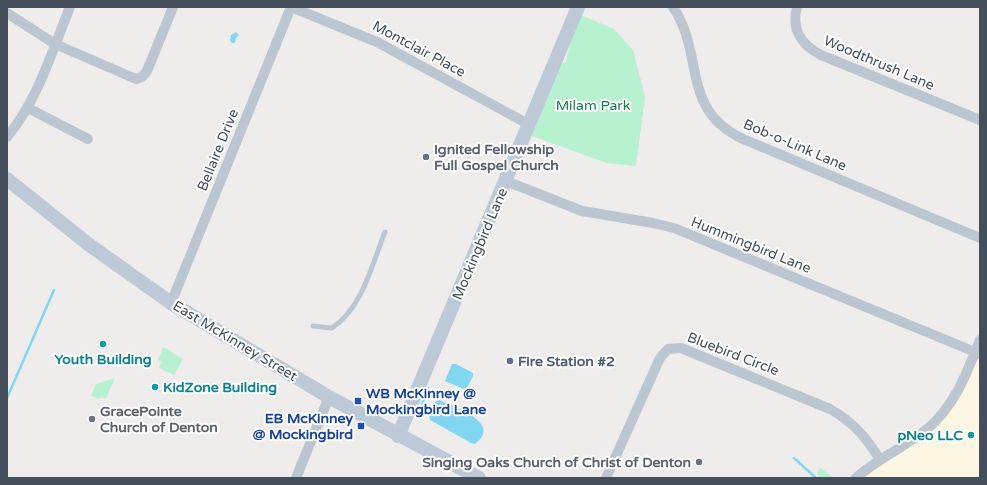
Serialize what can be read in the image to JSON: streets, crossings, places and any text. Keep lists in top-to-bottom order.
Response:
{
  "streets": {
    "main road": ["Mockingbird Lane", "East McKinney Street"],
    "street": [
      "Montclair Place",
      "Woodthrush Lane",
      "Bob-o-Link Lane",
      "Bellaire Drive",
      "Hummingbird Lane",
      "Bluebird Circle"
    ]
  },
  "crossings": [
    ["Montclair Place", "Bellaire Drive"],
    ["Montclair Place", "Mockingbird Lane"],
    ["Bellaire Drive", "East McKinney Street"],
    ["Mockingbird Lane", "Hummingbird Lane"],
    ["Mockingbird Lane", "East McKinney Street"]
  ],
  "parks": ["Milam Park"],
  "places": {
    "other": [
      "Ignited Fellowship Full Gospel Church",
      "Youth Building",
      "Fire Station #2",
      "KidZone Building",
      "GracePointe Church of Denton",
      "pNeo LLC",
      "Singing Oaks Church of Christ of Denton"
    ],
    "transit": ["WB McKinney @ Mockingbird Lane", "EB McKinney @ Mockingbird"]
  }
}
